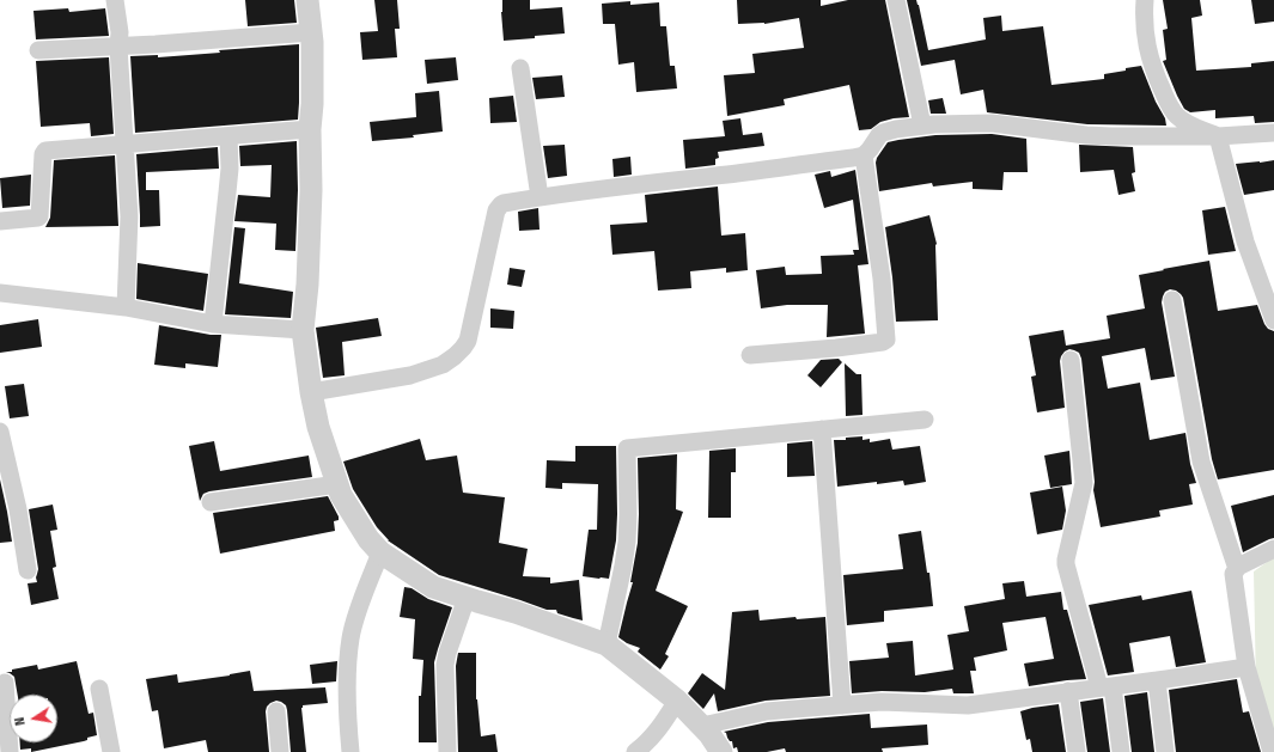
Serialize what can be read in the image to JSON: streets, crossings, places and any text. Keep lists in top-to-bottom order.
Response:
{
  "north": "left"
}
